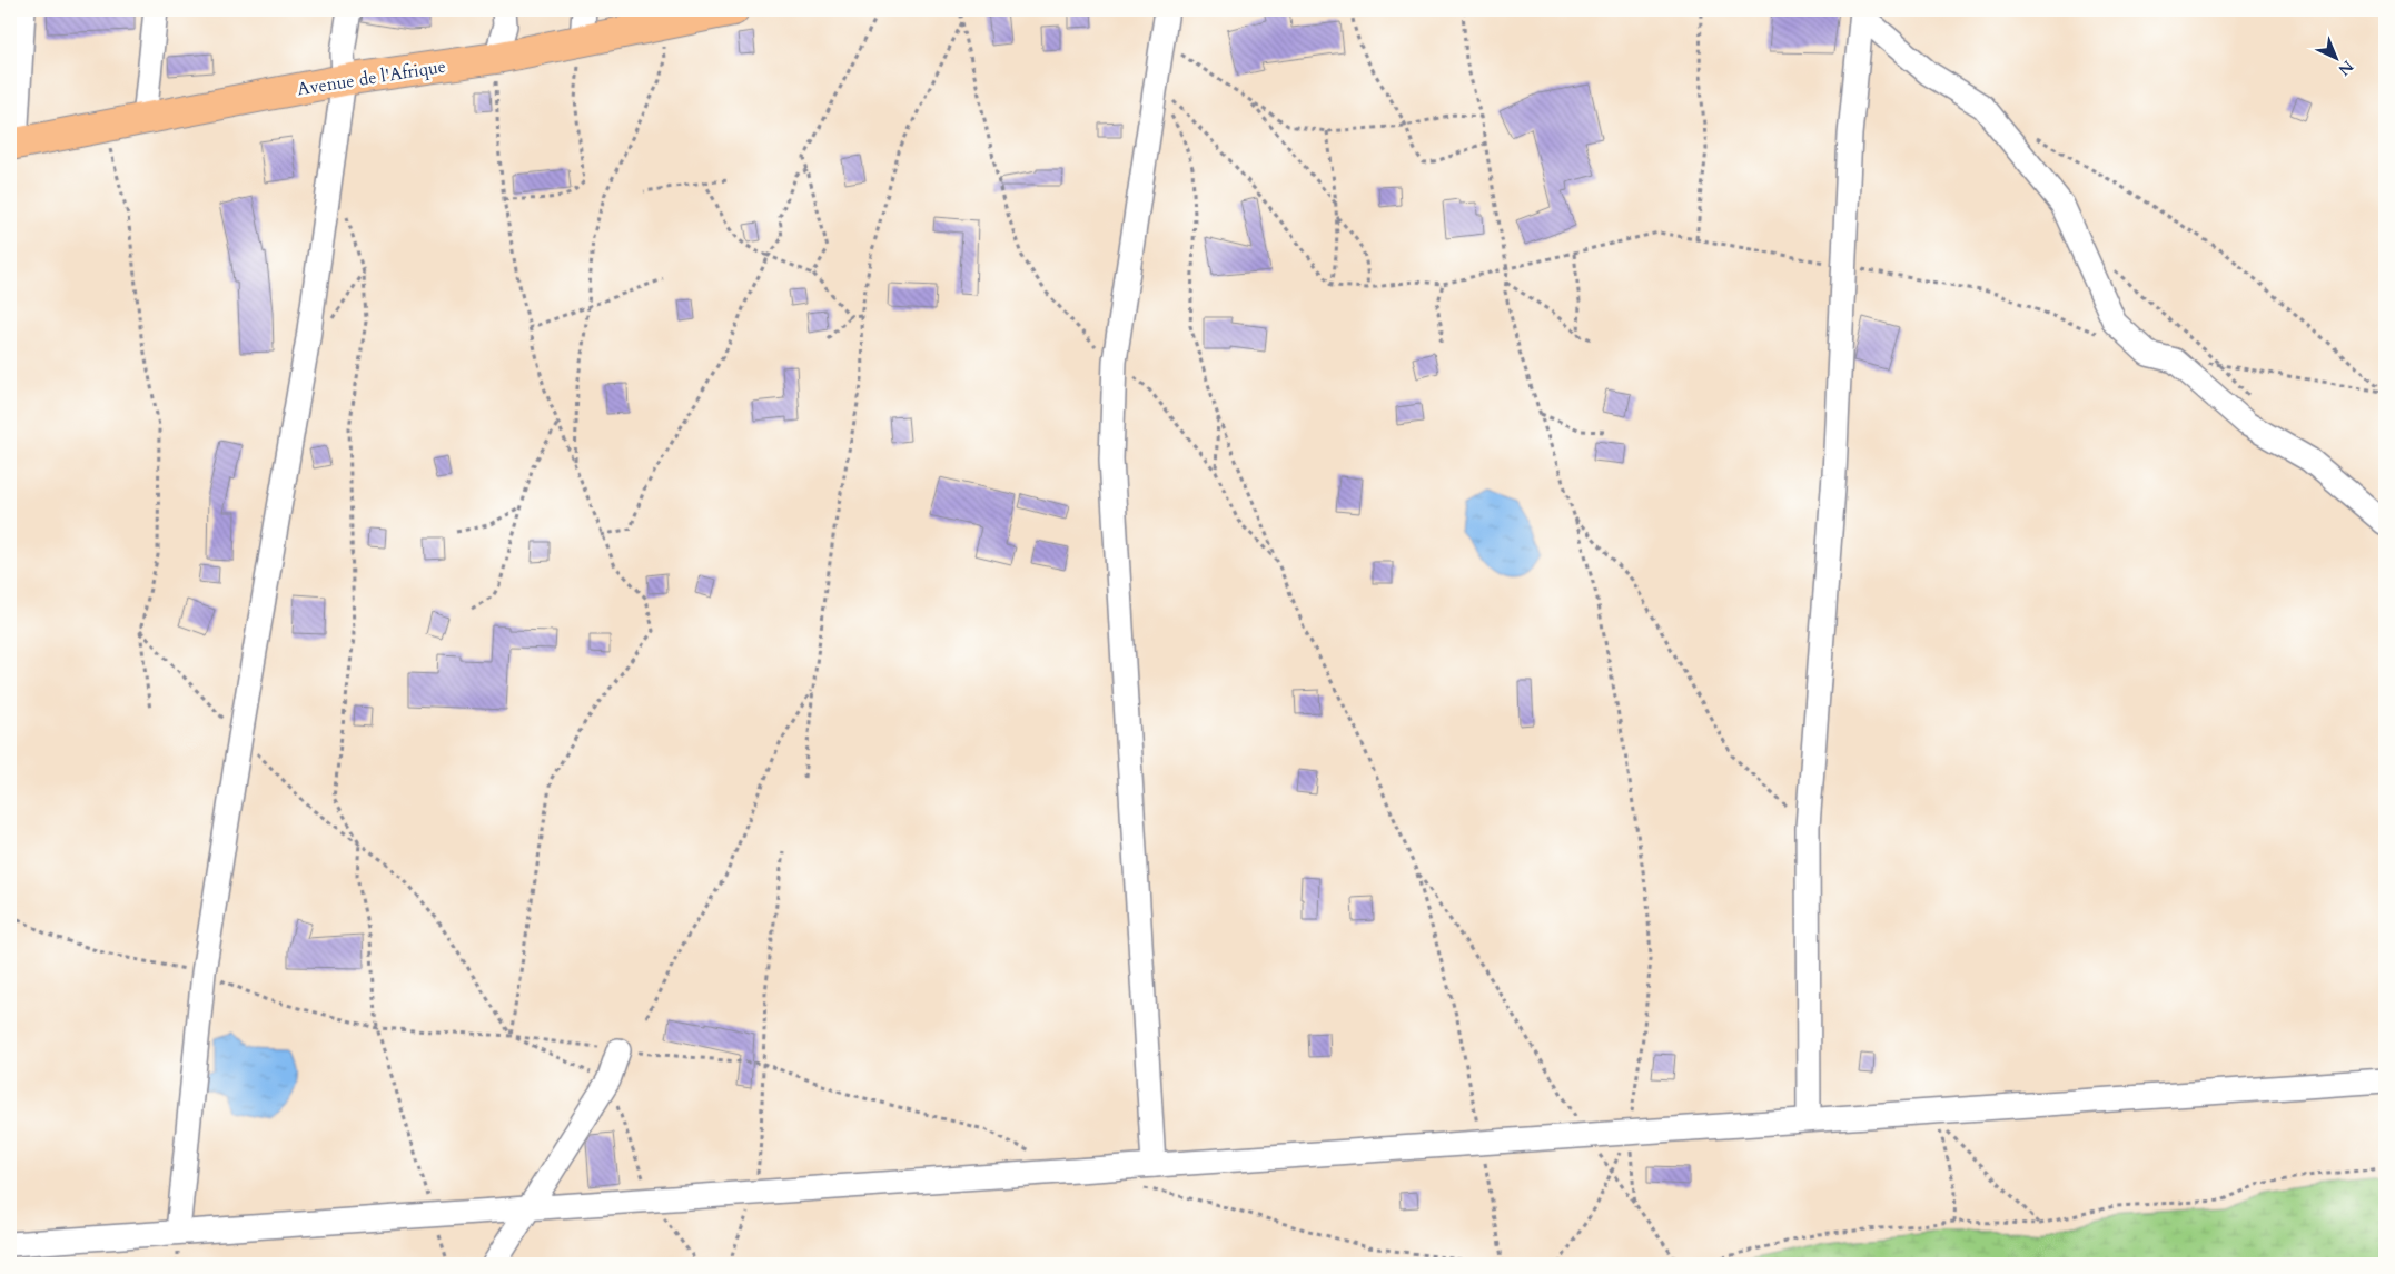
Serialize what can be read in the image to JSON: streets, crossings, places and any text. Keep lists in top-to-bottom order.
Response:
{
  "streets": {
    "main road": ["Avenue de l'Afrique"]
  },
  "north": "bottom right"
}
